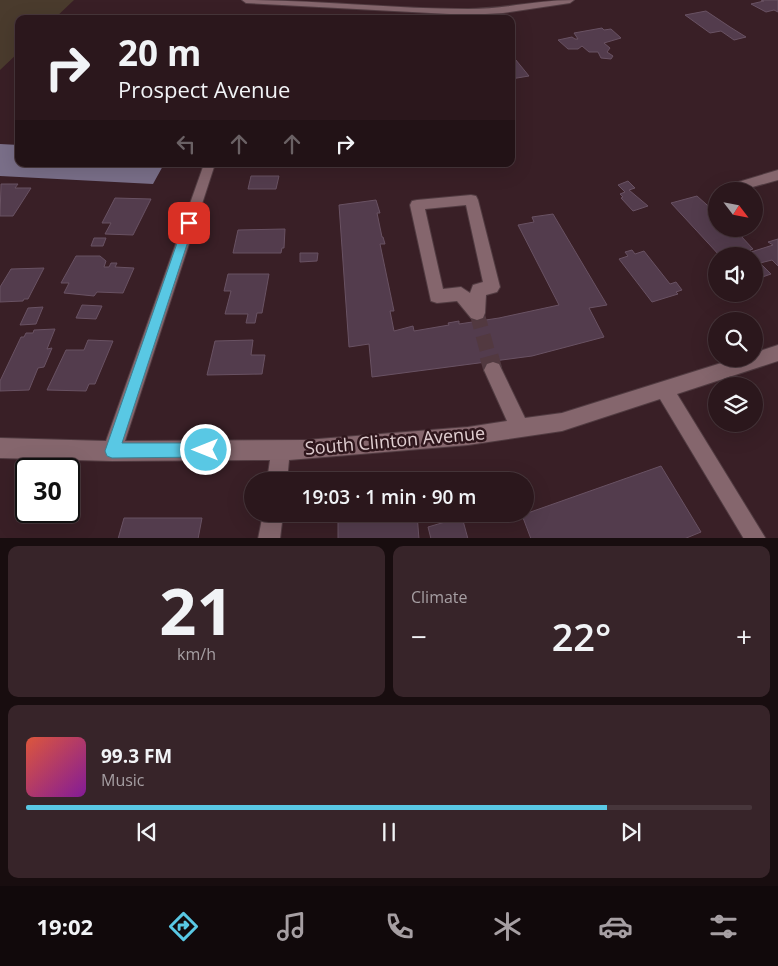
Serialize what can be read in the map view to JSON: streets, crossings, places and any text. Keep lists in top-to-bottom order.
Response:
{
  "streets": {
    "street": ["South Clinton Avenue"]
  },
  "north": "bottom right",
  "page": {
    "turn": ["20 m", "Prospect Avenue"],
    "limit": "30",
    "trip": "19:03 · 1 min · 90 m",
    "tile": [
      ["21", "km/h"],
      "Climate"
    ],
    "heat": ["−", "22°", "+"],
    "song": ["99.3 FM", "Music"],
    "tabs": "19:02"
  }
}
